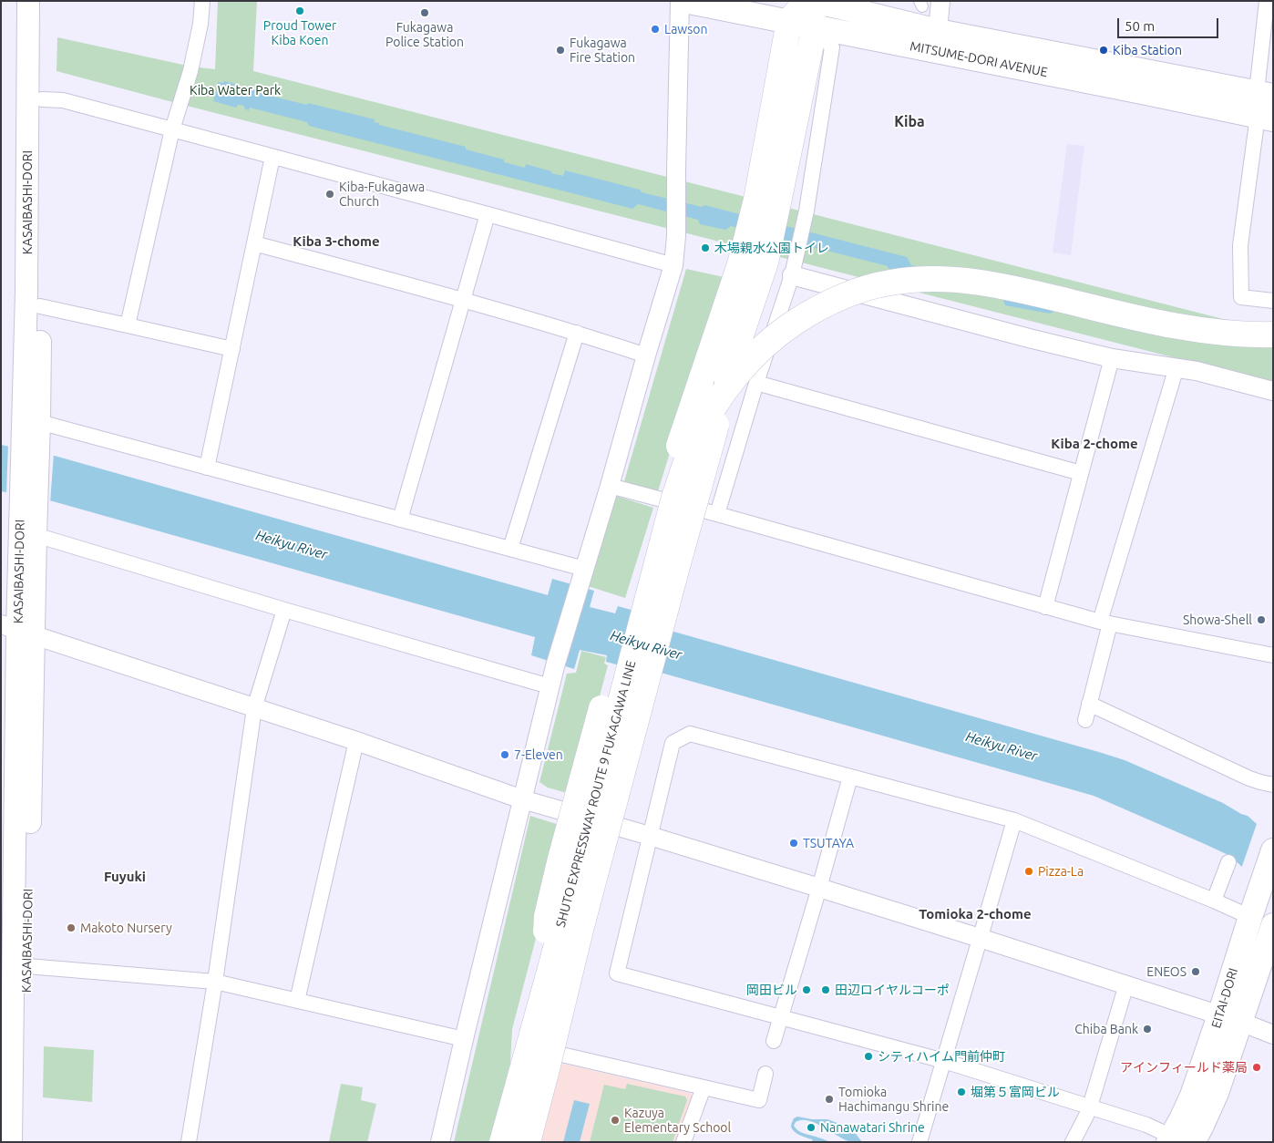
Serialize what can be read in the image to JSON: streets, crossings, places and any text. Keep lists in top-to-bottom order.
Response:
{
  "streets": {
    "highway": ["SHUTO EXPRESSWAY ROUTE 9 FUKAGAWA LINE"],
    "main road": ["MITSUME-DORI AVENUE", "KASAIBASHI-DORI", "EITAI-DORI"]
  },
  "districts": [
    "Kiba",
    "Kiba 3-chome",
    "Kiba 2-chome",
    "Fuyuki",
    "Tomioka 2-chome"
  ],
  "water": ["Heikyu River"],
  "parks": ["Kiba Water Park"],
  "places": [
    "Proud Tower Kiba Koen",
    "Fukagawa Police Station",
    "Lawson",
    "Fukagawa Fire Station",
    "Kiba Station",
    "Kiba-Fukagawa Church",
    "木場親水公園トイレ",
    "Showa-Shell",
    "7-Eleven",
    "TSUTAYA",
    "Pizza-La",
    "Makoto Nursery",
    "ENEOS",
    "岡田ビル",
    "田辺ロイヤルコーポ",
    "Chiba Bank",
    "シティハイム門前仲町",
    "アインフィールド薬局",
    "堀第５富岡ビル",
    "Tomioka Hachimangu Shrine",
    "Kazuya Elementary School",
    "Nanawatari Shrine"
  ],
  "scale_bar": "50 m"
}
